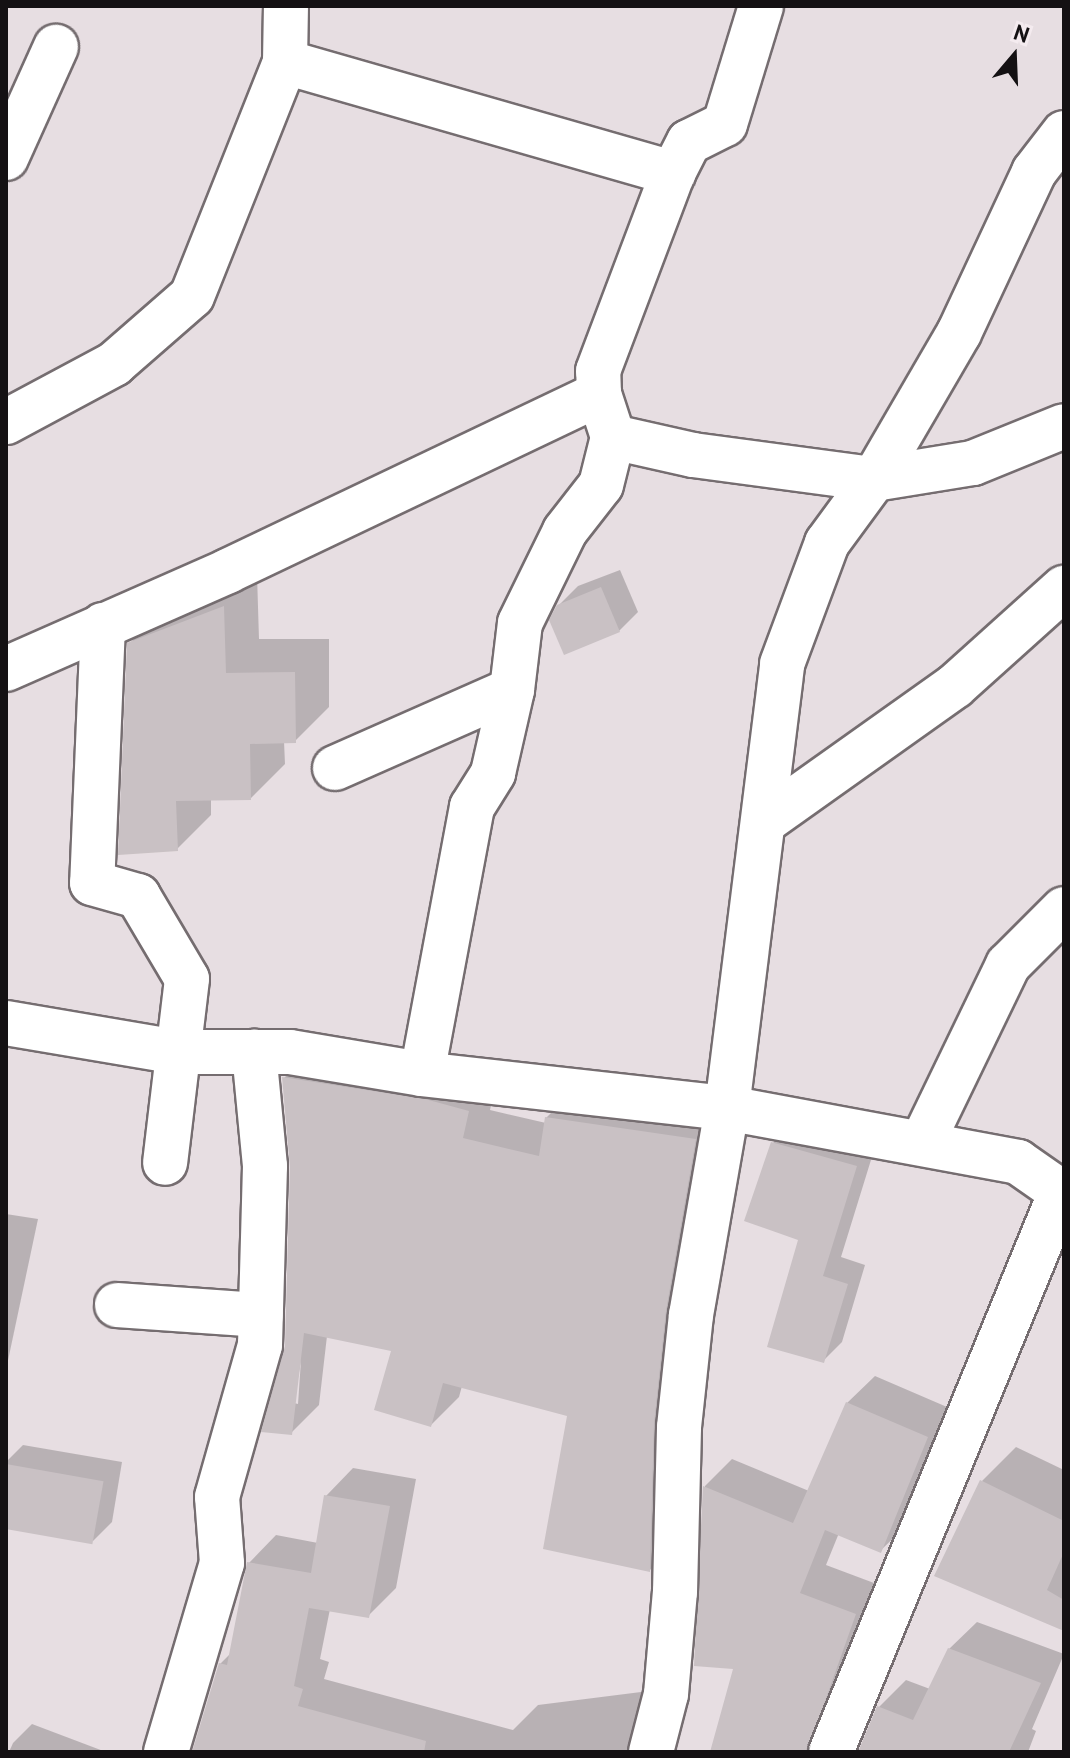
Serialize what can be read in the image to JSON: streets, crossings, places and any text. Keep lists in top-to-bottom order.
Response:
{
  "north": "top"
}
